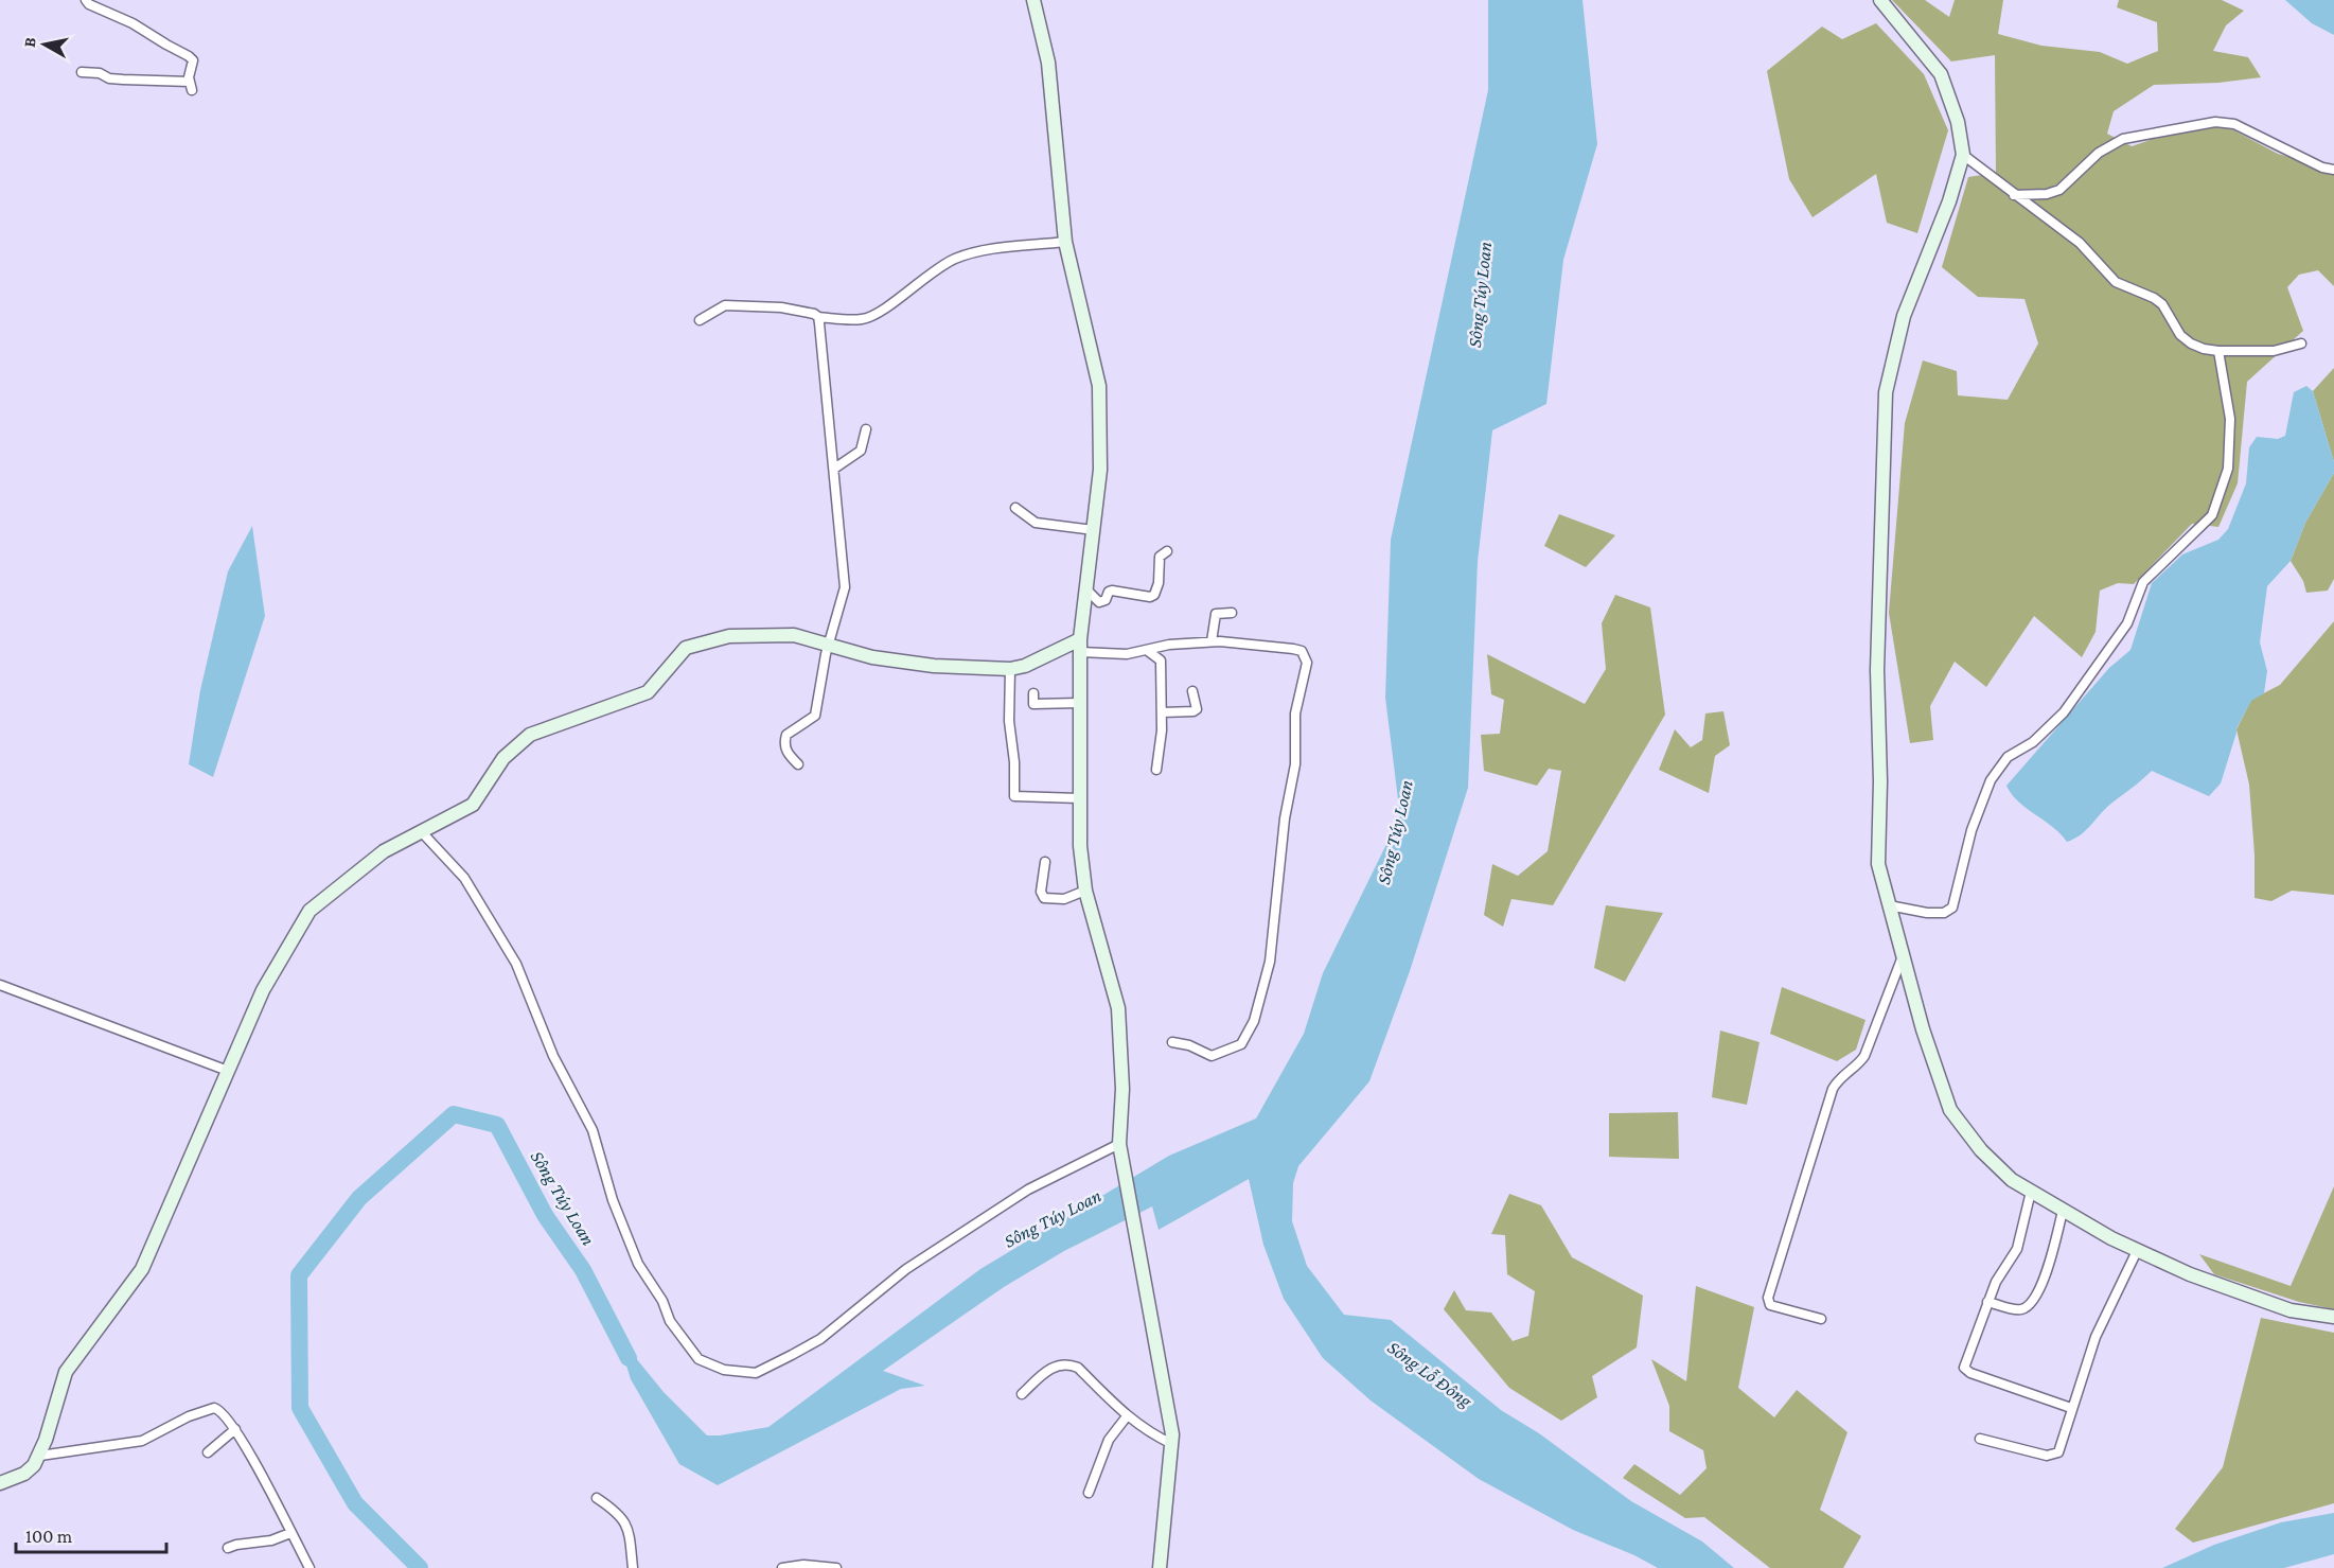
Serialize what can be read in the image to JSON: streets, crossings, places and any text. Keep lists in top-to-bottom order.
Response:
{
  "water": ["Sông Túy Loan", "Sông Lỗ Đông"],
  "scale_bar": "100 m",
  "north": "left"
}
